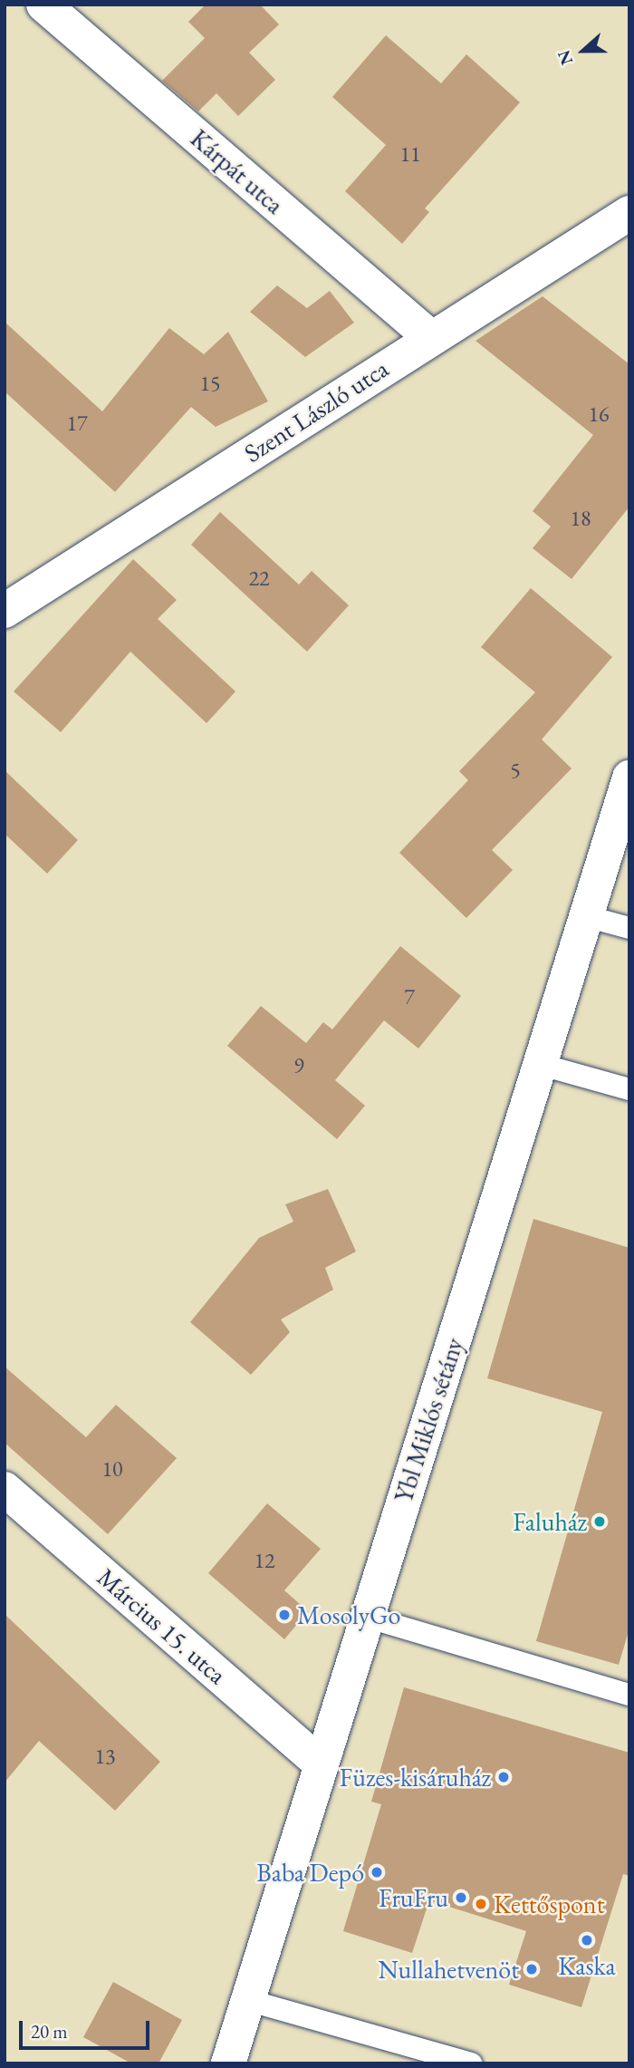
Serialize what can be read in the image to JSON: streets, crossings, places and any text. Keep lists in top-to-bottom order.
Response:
{
  "streets": {
    "street": [
      "Kárpát utca",
      "Szent László utca",
      "Ybl Miklós sétány",
      "Március 15. utca"
    ]
  },
  "crossings": [
    ["Kárpát utca", "Szent László utca"],
    ["Ybl Miklós sétány", "Március 15. utca"]
  ],
  "places": [
    "Faluház",
    "MosolyGo",
    "Füzes-kisáruház",
    "Baba Depó",
    "FruFru",
    "Kettőspont",
    "Kaska",
    "Nullahetvenöt"
  ],
  "house_numbers": [
    "11",
    "15",
    "16",
    "17",
    "18",
    "22",
    "5",
    "7",
    "9",
    "10",
    "12",
    "13"
  ],
  "scale_bar": "20 m",
  "north": "left"
}
